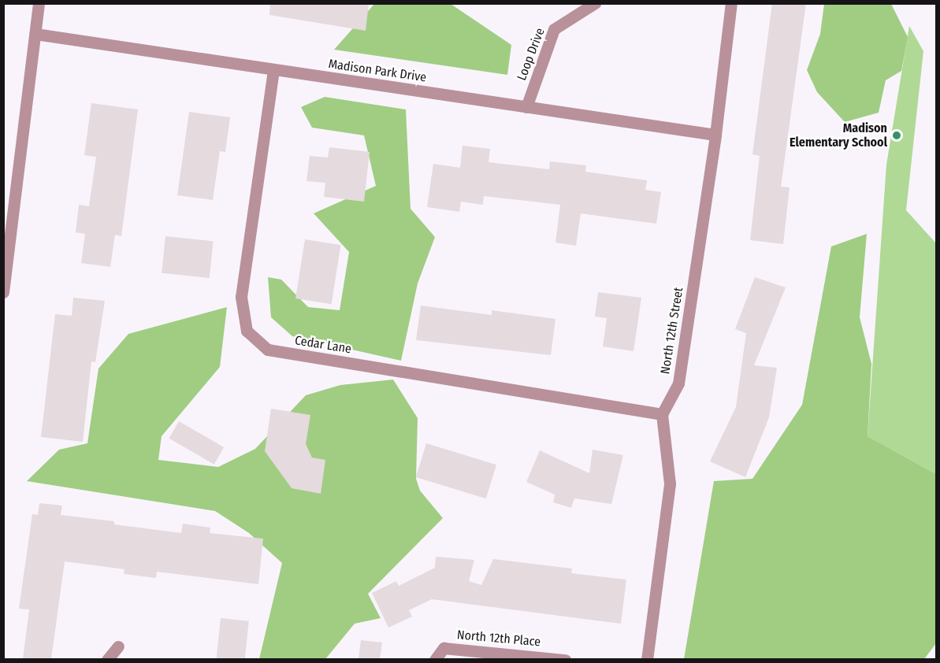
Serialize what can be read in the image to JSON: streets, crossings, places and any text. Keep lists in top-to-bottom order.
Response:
{
  "streets": {
    "street": [
      "Loop Drive",
      "Madison Park Drive",
      "North 12th Street",
      "Cedar Lane",
      "North 12th Place"
    ]
  },
  "crossings": [
    ["Loop Drive", "Madison Park Drive"],
    ["Madison Park Drive", "North 12th Street"],
    ["Madison Park Drive", "Cedar Lane"],
    ["North 12th Street", "Cedar Lane"]
  ],
  "places": ["Madison Elementary School"]
}
